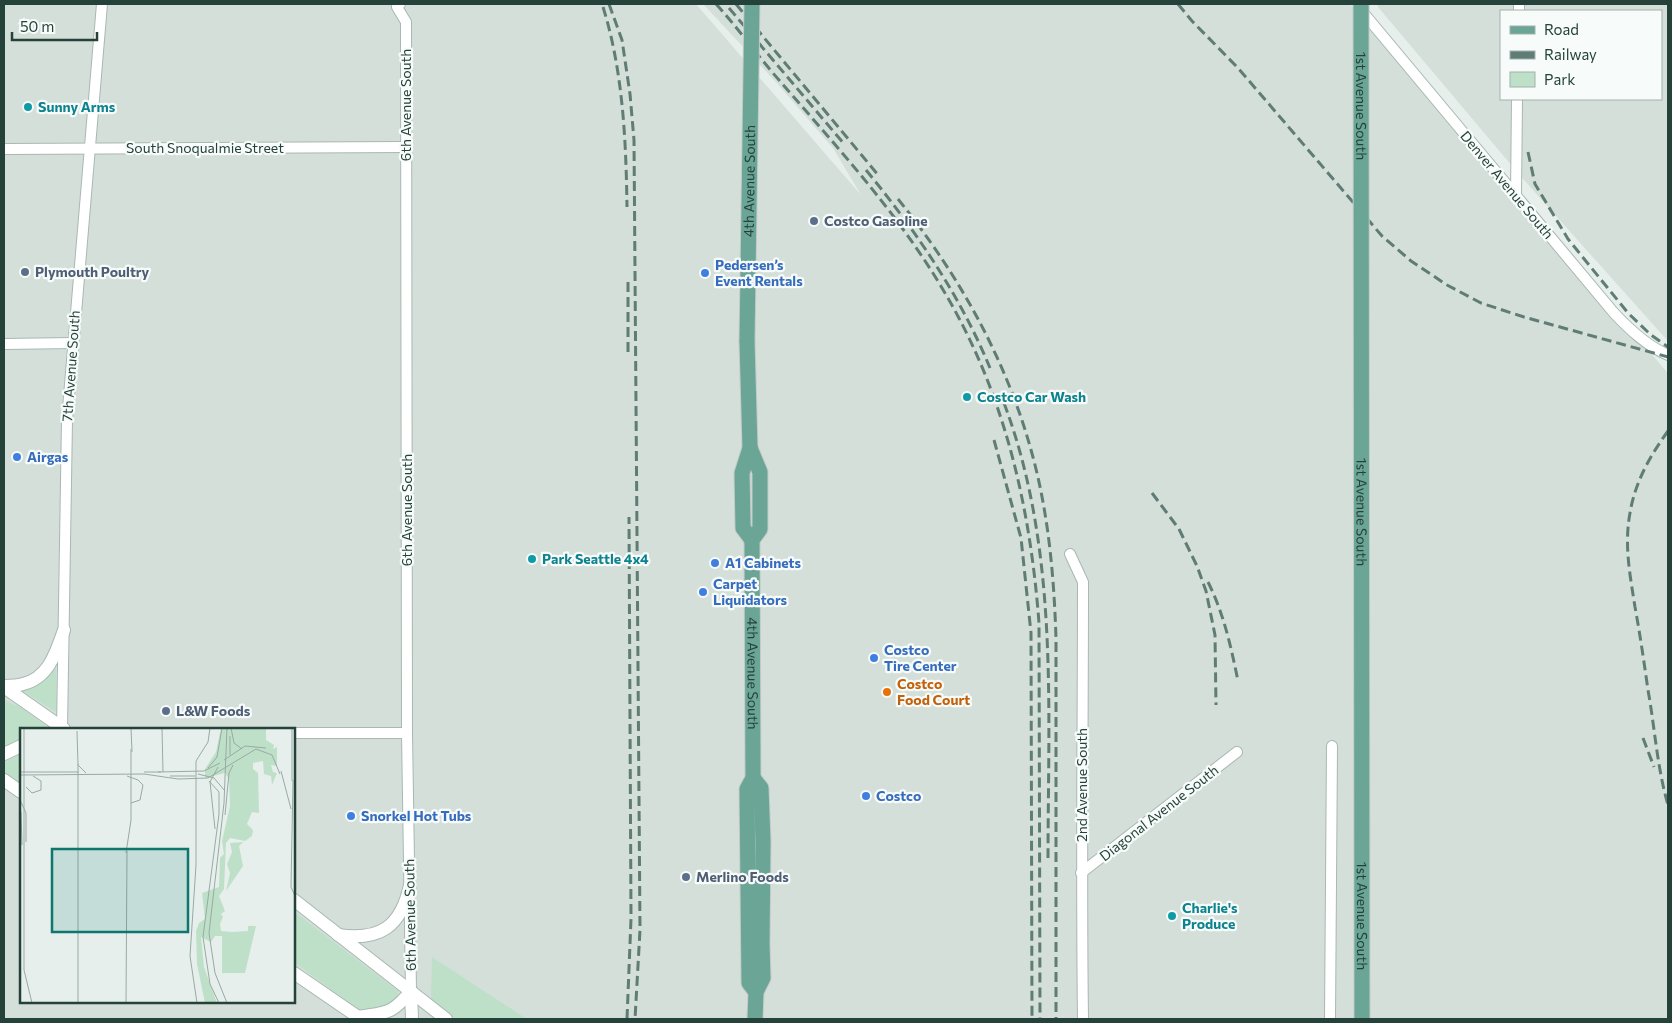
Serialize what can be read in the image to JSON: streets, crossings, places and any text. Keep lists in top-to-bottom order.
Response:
{
  "streets": {
    "main road": ["1st Avenue South", "4th Avenue South"],
    "street": [
      "6th Avenue South",
      "South Snoqualmie Street",
      "Denver Avenue South",
      "7th Avenue South",
      "2nd Avenue South",
      "Diagonal Avenue South"
    ]
  },
  "crossings": [
    ["6th Avenue South", "South Snoqualmie Street"],
    ["South Snoqualmie Street", "7th Avenue South"],
    ["2nd Avenue South", "Diagonal Avenue South"]
  ],
  "places": [
    "Sunny Arms",
    "Costco Gasoline",
    "Plymouth Poultry",
    "Pedersen’s Event Rentals",
    "Costco Car Wash",
    "Airgas",
    "Park Seattle 4x4",
    "A1 Cabinets",
    "Carpet Liquidators",
    "Costco Tire Center",
    "Costco Food Court",
    "L&W Foods",
    "Costco",
    "Snorkel Hot Tubs",
    "Merlino Foods",
    "Charlie's Produce"
  ],
  "legend": ["Road", "Railway", "Park"],
  "scale_bar": "50 m"
}
